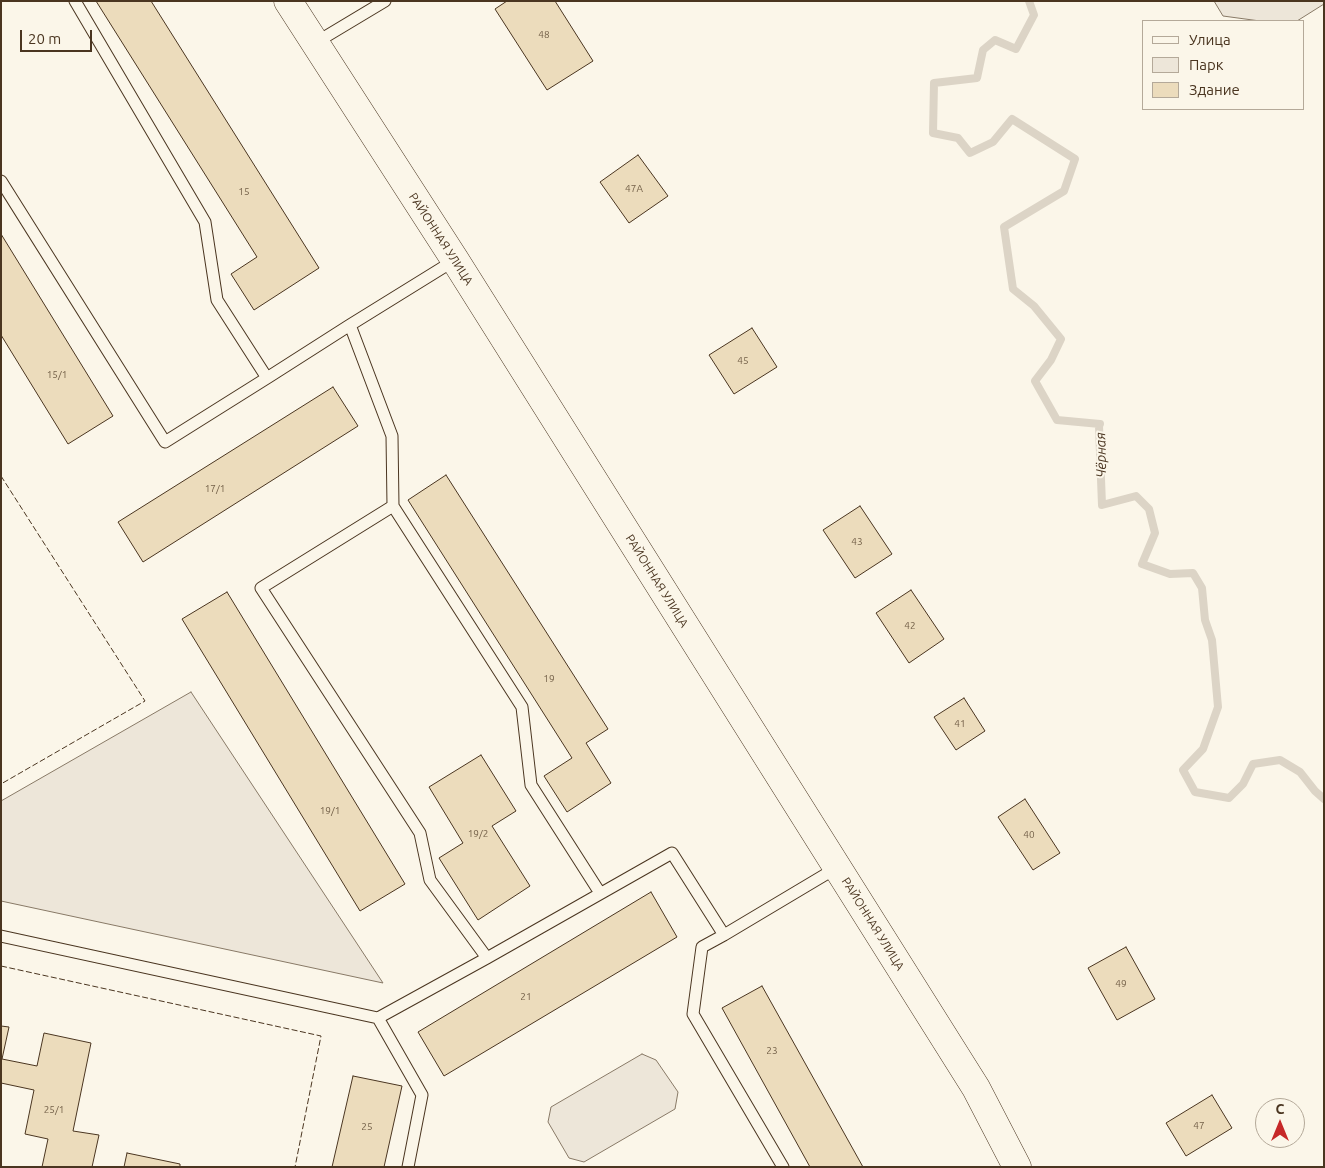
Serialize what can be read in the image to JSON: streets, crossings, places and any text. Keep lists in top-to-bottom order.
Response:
{
  "streets": {
    "main road": ["РАЙОННАЯ УЛИЦА"]
  },
  "water": ["Чёрная"],
  "house_numbers": [
    "48",
    "47А",
    "15",
    "45",
    "15/1",
    "17/1",
    "43",
    "42",
    "19",
    "41",
    "19/1",
    "19/2",
    "40",
    "49",
    "21",
    "23",
    "25/1",
    "47",
    "25"
  ],
  "legend": ["Улица", "Парк", "Здание"],
  "scale_bar": "20 m",
  "north": "top"
}
